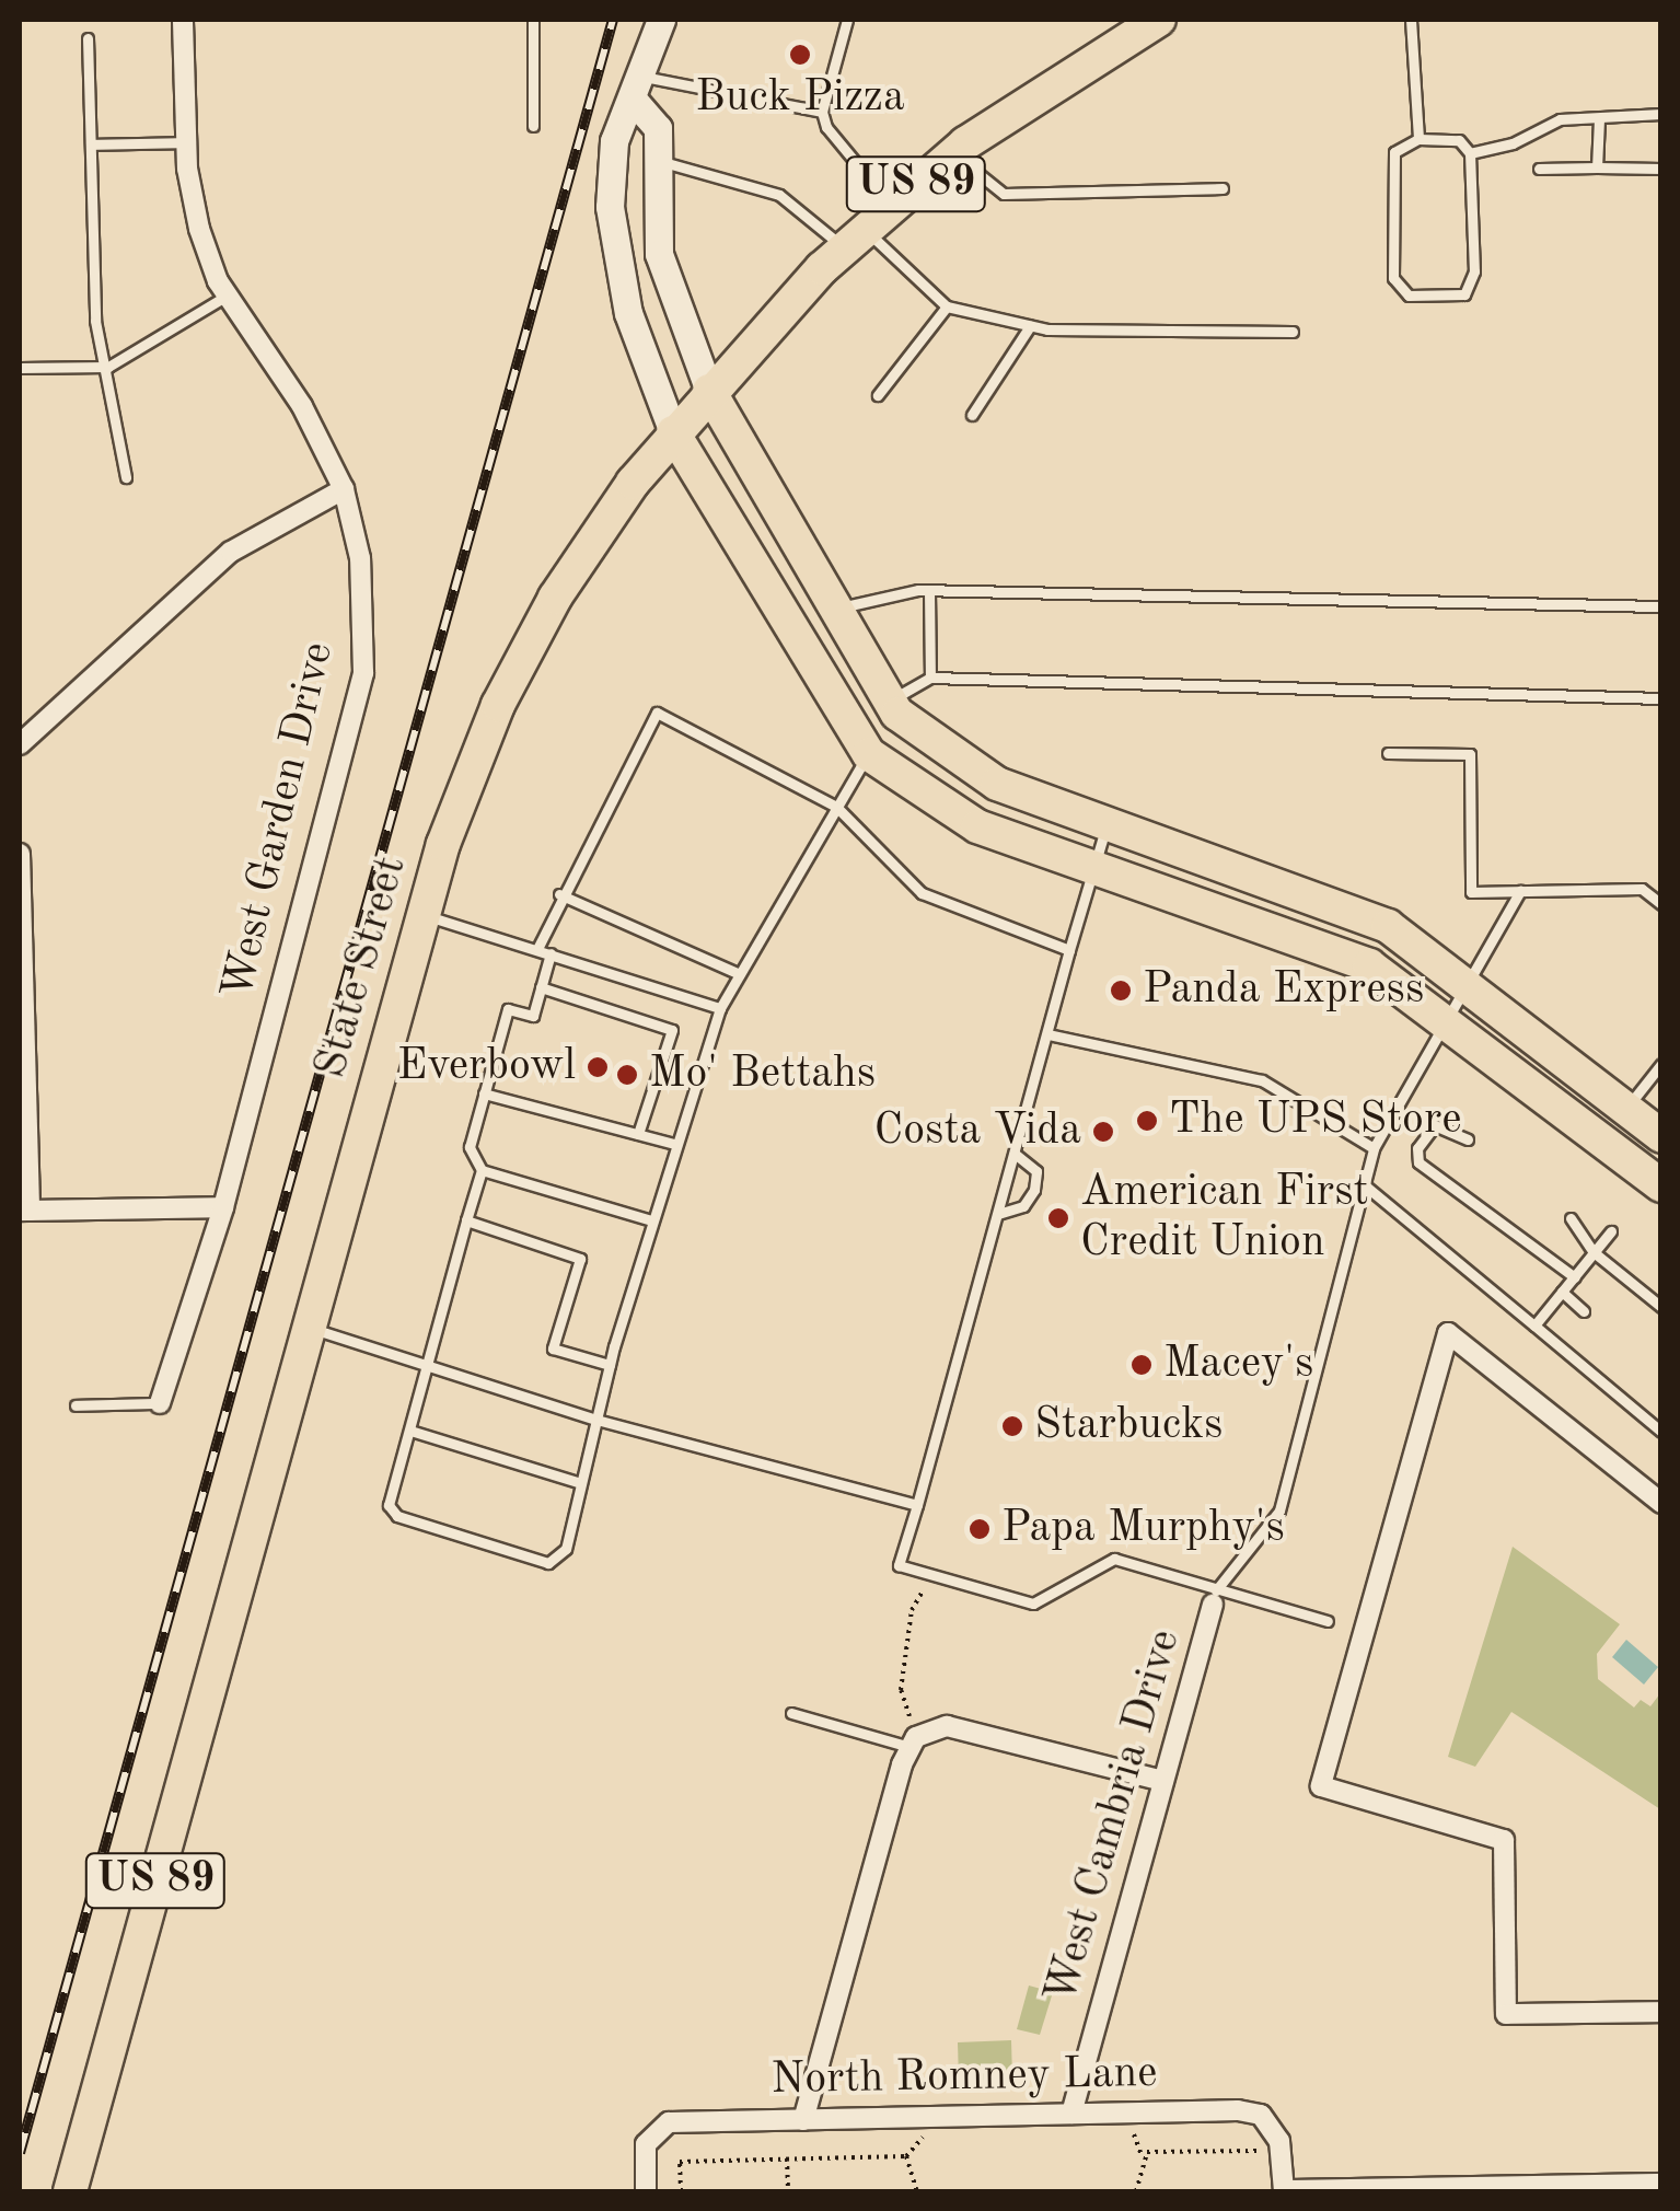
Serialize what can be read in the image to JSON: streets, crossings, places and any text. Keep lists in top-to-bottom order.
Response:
{
  "streets": {
    "main road": ["US 89", "State Street"],
    "street": ["West Garden Drive", "West Cambria Drive", "North Romney Lane"]
  },
  "crossings": [
    ["West Cambria Drive", "North Romney Lane"]
  ],
  "places": [
    "Buck Pizza",
    "Panda Express",
    "Everbowl",
    "Mo' Bettahs",
    "The UPS Store",
    "Costa Vida",
    "American First Credit Union",
    "Macey's",
    "Starbucks",
    "Papa Murphy's"
  ]
}
